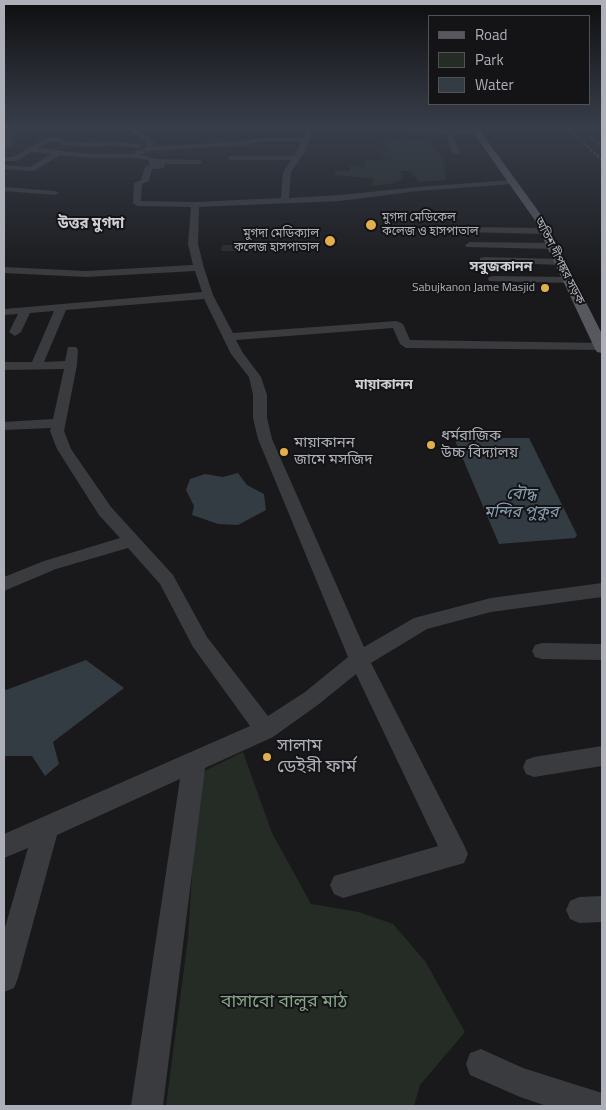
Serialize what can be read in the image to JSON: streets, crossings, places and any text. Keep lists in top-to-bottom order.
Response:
{
  "streets": {
    "main road": ["অতিশ দীপঙ্কর সড়ক"]
  },
  "districts": ["উত্তর মুগদা", "সবুজকানন", "মায়াকানন"],
  "water": ["বৌদ্ধ মন্দির পুকুর"],
  "parks": ["বাসাবো বালুর মাঠ"],
  "places": [
    "মুগদা মেডিকেল কলেজ ও হাসপাতাল",
    "মুগদা মেডিক্যাল কলেজ হাসপাতাল",
    "Sabujkanon Jame Masjid",
    "ধর্মরাজিক উচ্চ বিদ্যালয়",
    "মায়াকানন জামে মসজিদ",
    "সালাম ডেইরী ফার্ম"
  ],
  "legend": ["Road", "Park", "Water"]
}
